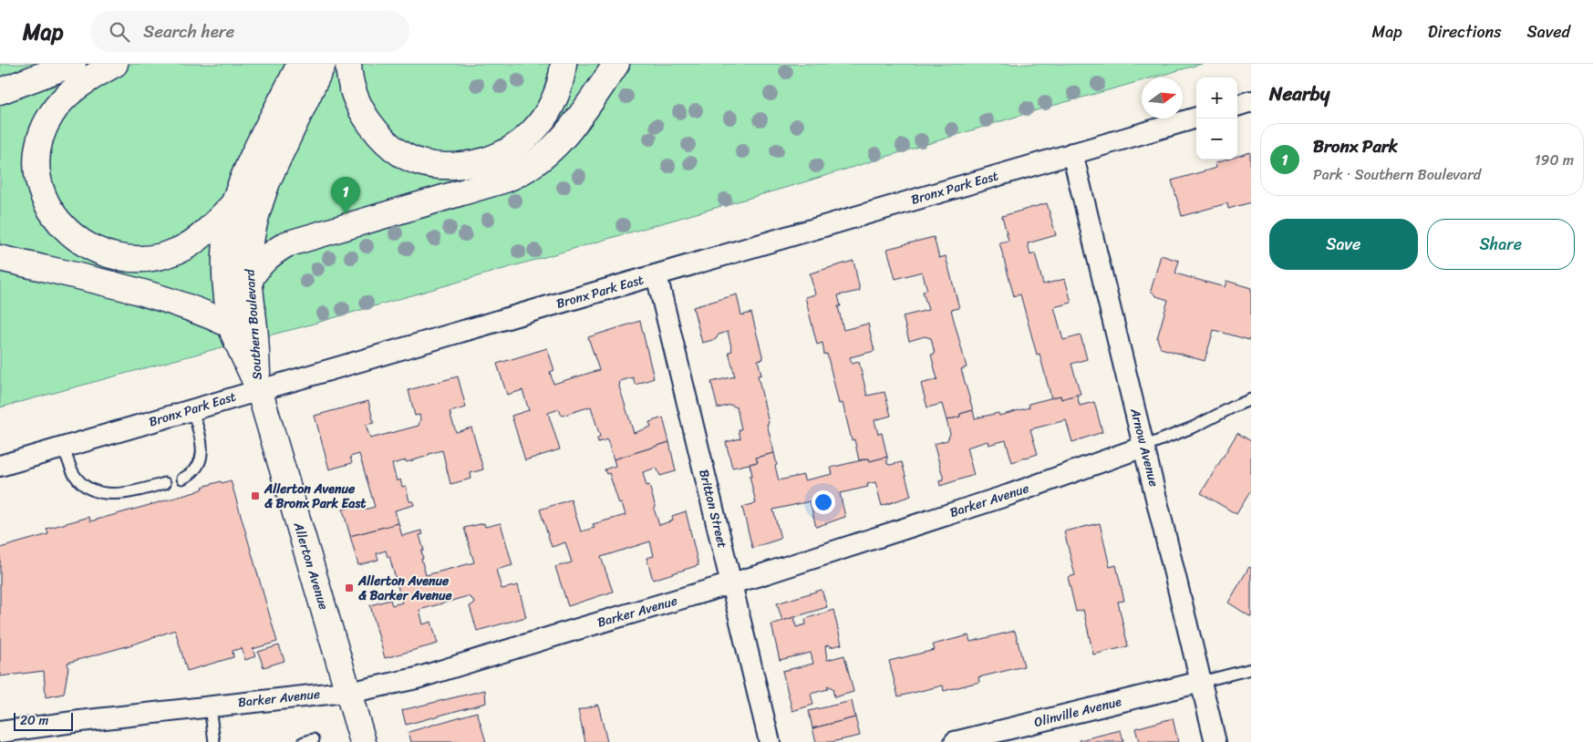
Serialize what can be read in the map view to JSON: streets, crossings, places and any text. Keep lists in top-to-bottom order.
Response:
{
  "streets": {
    "main road": ["Southern Boulevard", "Allerton Avenue"],
    "street": [
      "Bronx Park East",
      "Arnow Avenue",
      "Barker Avenue",
      "Britton Street",
      "Olinville Avenue"
    ]
  },
  "crossings": [
    ["Bronx Park East", "Southern Boulevard"],
    ["Bronx Park East", "Arnow Avenue"],
    ["Bronx Park East", "Britton Street"],
    ["Bronx Park East", "Allerton Avenue"],
    ["Southern Boulevard", "Allerton Avenue"],
    ["Arnow Avenue", "Barker Avenue"],
    ["Arnow Avenue", "Olinville Avenue"],
    ["Barker Avenue", "Britton Street"],
    ["Barker Avenue", "Allerton Avenue"]
  ],
  "places": {
    "transit": ["Allerton Avenue & Bronx Park East", "Allerton Avenue & Barker Avenue"]
  },
  "scale_bar": "20 m",
  "north": "right",
  "page": {
    "header": "Map",
    "search": "Search here",
    "nav": ["Map", "Directions", "Saved"],
    "heading": "Nearby",
    "map_buttons": ["+", "−"],
    "list": [
      {
        "mark": "1",
        "name": "Bronx Park",
        "note": "Park · Southern Boulevard",
        "value": "190 m"
      }
    ],
    "pins": "1",
    "buttons": ["Save", "Share"],
    "scale": "20 m"
  }
}
